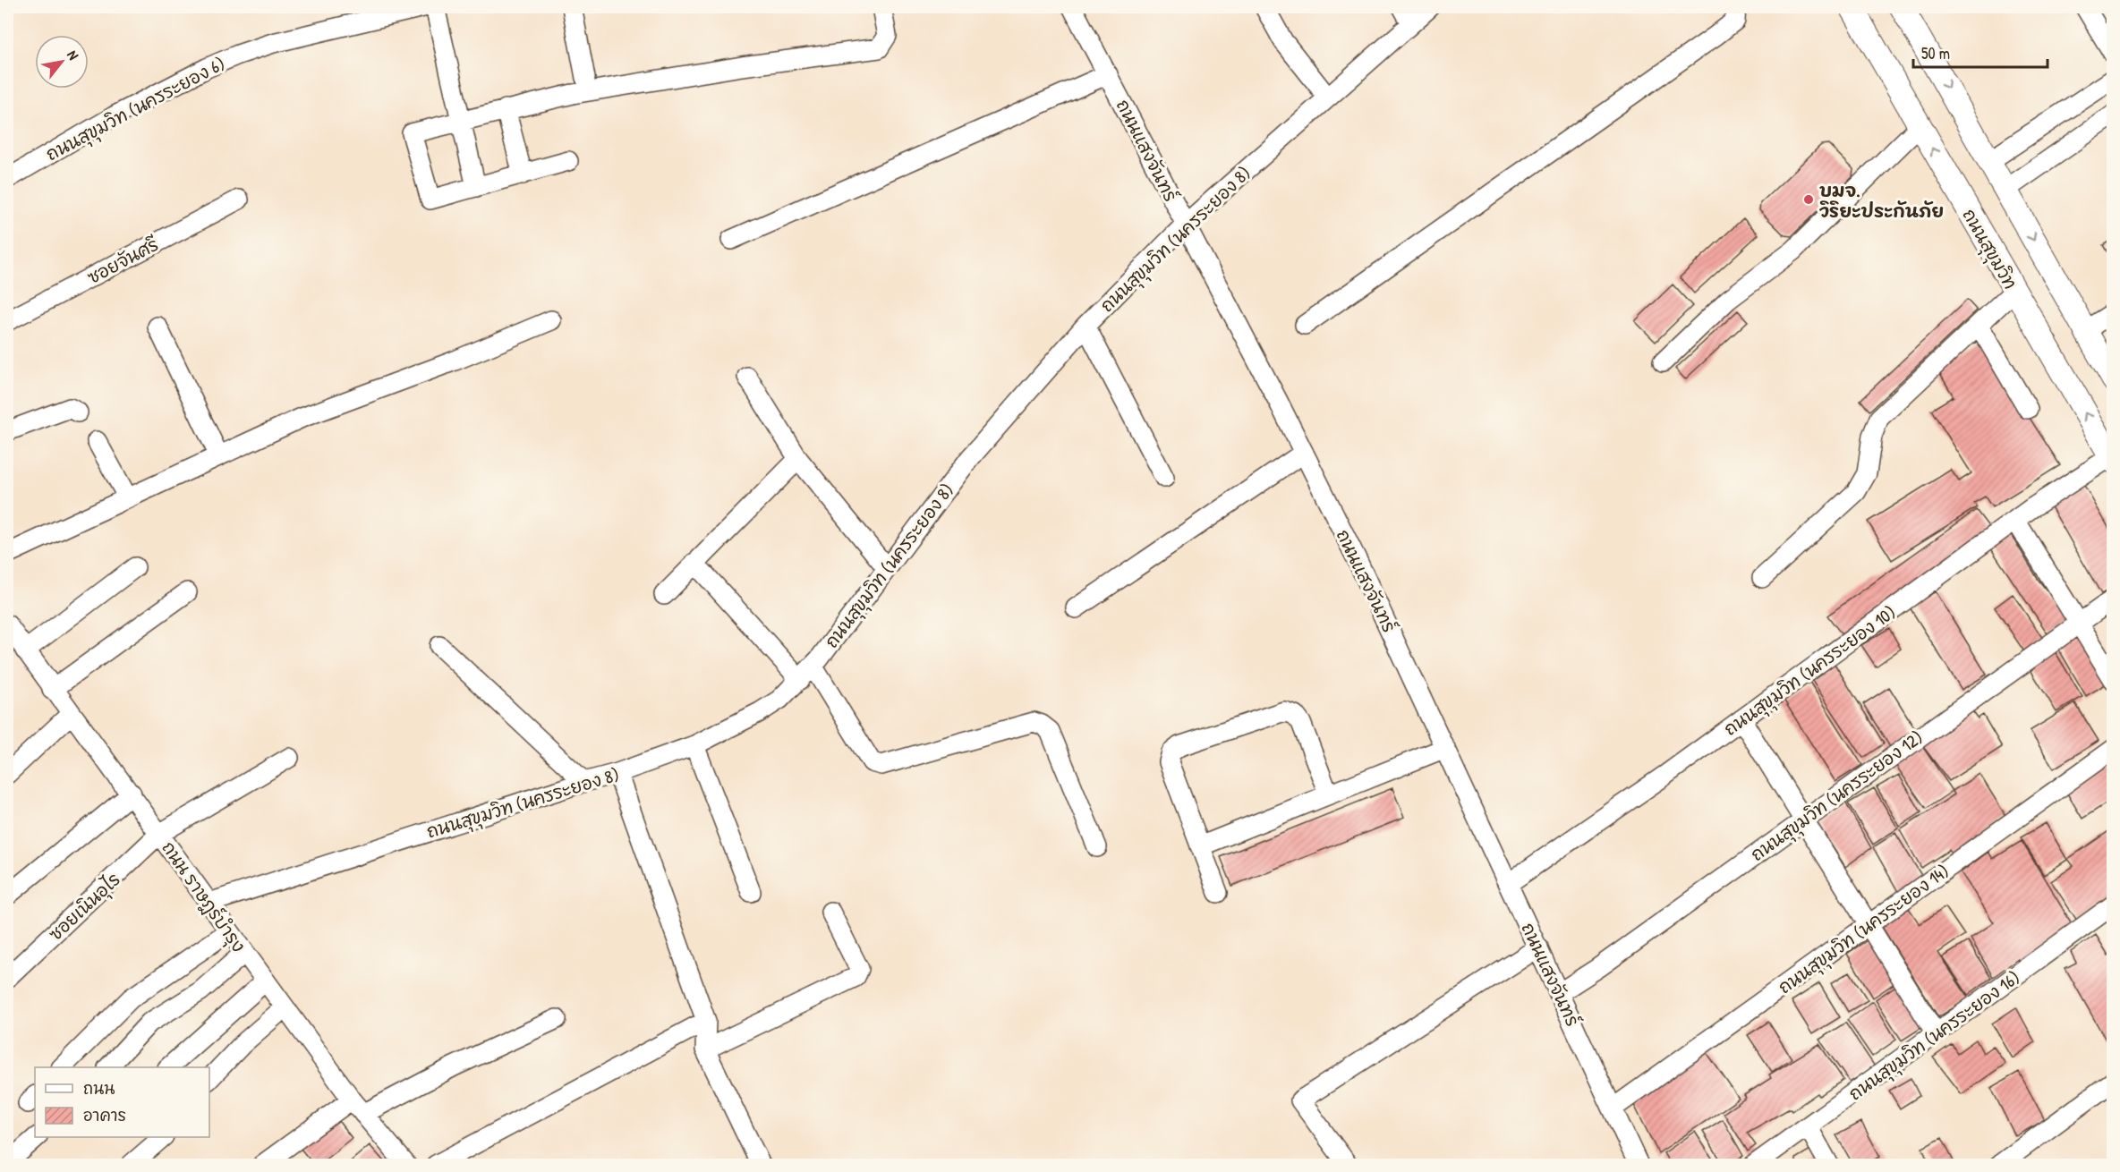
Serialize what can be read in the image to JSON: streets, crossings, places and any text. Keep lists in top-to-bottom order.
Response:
{
  "streets": {
    "main road": ["ถนนสุขุมวิท"],
    "street": [
      "ถนนสุขุมวิท (นครระยอง 6)",
      "ถนนแสงจันทร์",
      "ถนนสุขุมวิท (นครระยอง 8)",
      "ซอยจันศรี",
      "ถนนสุขุมวิท (นครระยอง 10)",
      "ถนนสุขุมวิท (นครระยอง 12)",
      "ถนน ราษฎร์บำรุง",
      "ซอยเนินอุไร",
      "ถนนสุขุมวิท (นครระยอง 14)",
      "ถนนสุขุมวิท (นครระยอง 16)"
    ]
  },
  "crossings": [
    ["ถนนแสงจันทร์", "ถนนสุขุมวิท (นครระยอง 8)"],
    ["ถนนแสงจันทร์", "ถนนสุขุมวิท (นครระยอง 10)"],
    ["ถนนแสงจันทร์", "ถนนสุขุมวิท (นครระยอง 12)"],
    ["ถนนแสงจันทร์", "ถนนสุขุมวิท (นครระยอง 14)"],
    ["ถนนสุขุมวิท (นครระยอง 8)", "ถนน ราษฎร์บำรุง"],
    ["ถนนสุขุมวิท", "ถนนสุขุมวิท (นครระยอง 10)"],
    ["ถนน ราษฎร์บำรุง", "ซอยเนินอุไร"]
  ],
  "places": ["บมจ. วิริยะประกันภัย"],
  "legend": ["ถนน", "อาคาร"],
  "scale_bar": "50 m",
  "north": "top right"
}
